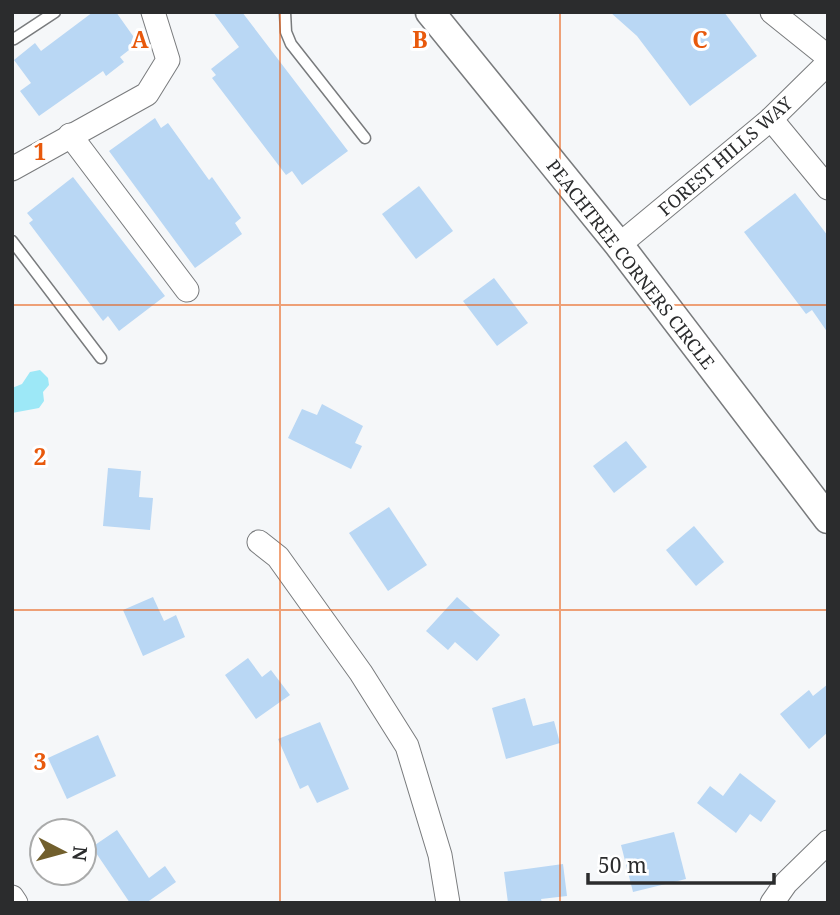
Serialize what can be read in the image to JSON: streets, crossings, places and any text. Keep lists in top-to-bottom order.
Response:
{
  "streets": {
    "street": ["FOREST HILLS WAY", "PEACHTREE CORNERS CIRCLE"]
  },
  "crossings": [
    ["FOREST HILLS WAY", "PEACHTREE CORNERS CIRCLE"]
  ],
  "scale_bar": "50 m",
  "north": "right",
  "grid": {
    "columns": ["A", "B", "C"],
    "rows": ["1", "2", "3"]
  }
}
